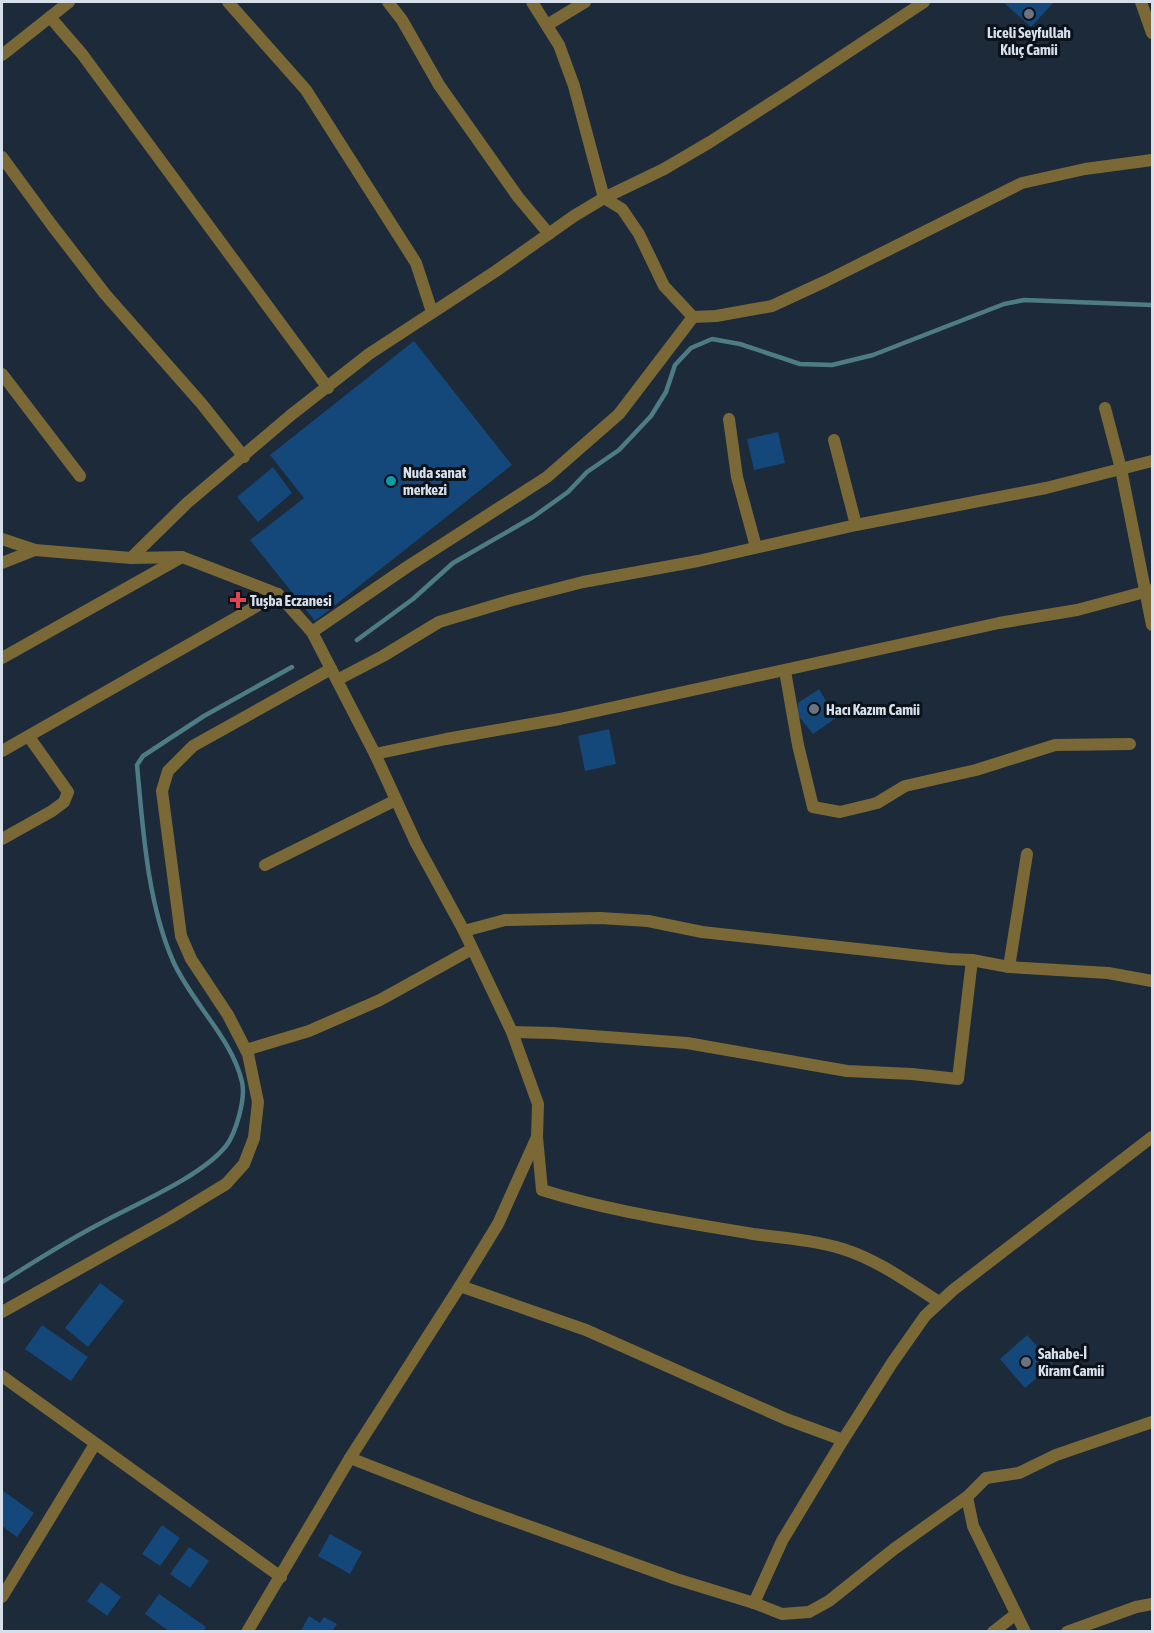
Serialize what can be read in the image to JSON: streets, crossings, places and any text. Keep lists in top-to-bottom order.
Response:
{
  "places": {
    "other": [
      "Liceli Seyfullah Kılıç Camii",
      "Nuda sanat merkezi",
      "Hacı Kazım Camii",
      "Sahabe-İ Kiram Camii"
    ],
    "health": ["Tuşba Eczanesi"]
  }
}
